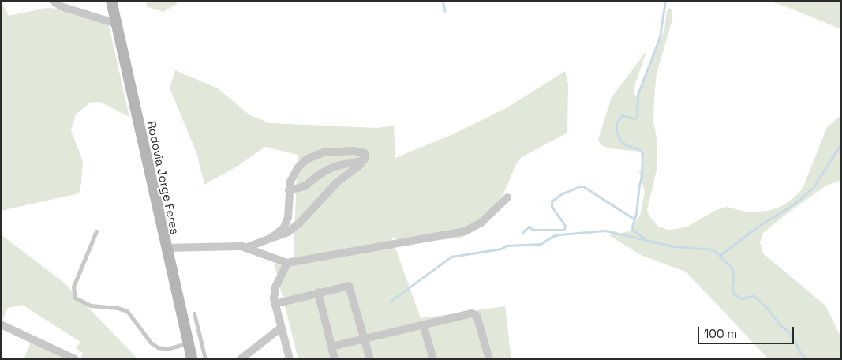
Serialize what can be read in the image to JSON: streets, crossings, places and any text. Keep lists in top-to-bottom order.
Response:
{
  "streets": {
    "main road": ["Rodovia Jorge Feres"]
  },
  "scale_bar": "100 m"
}
